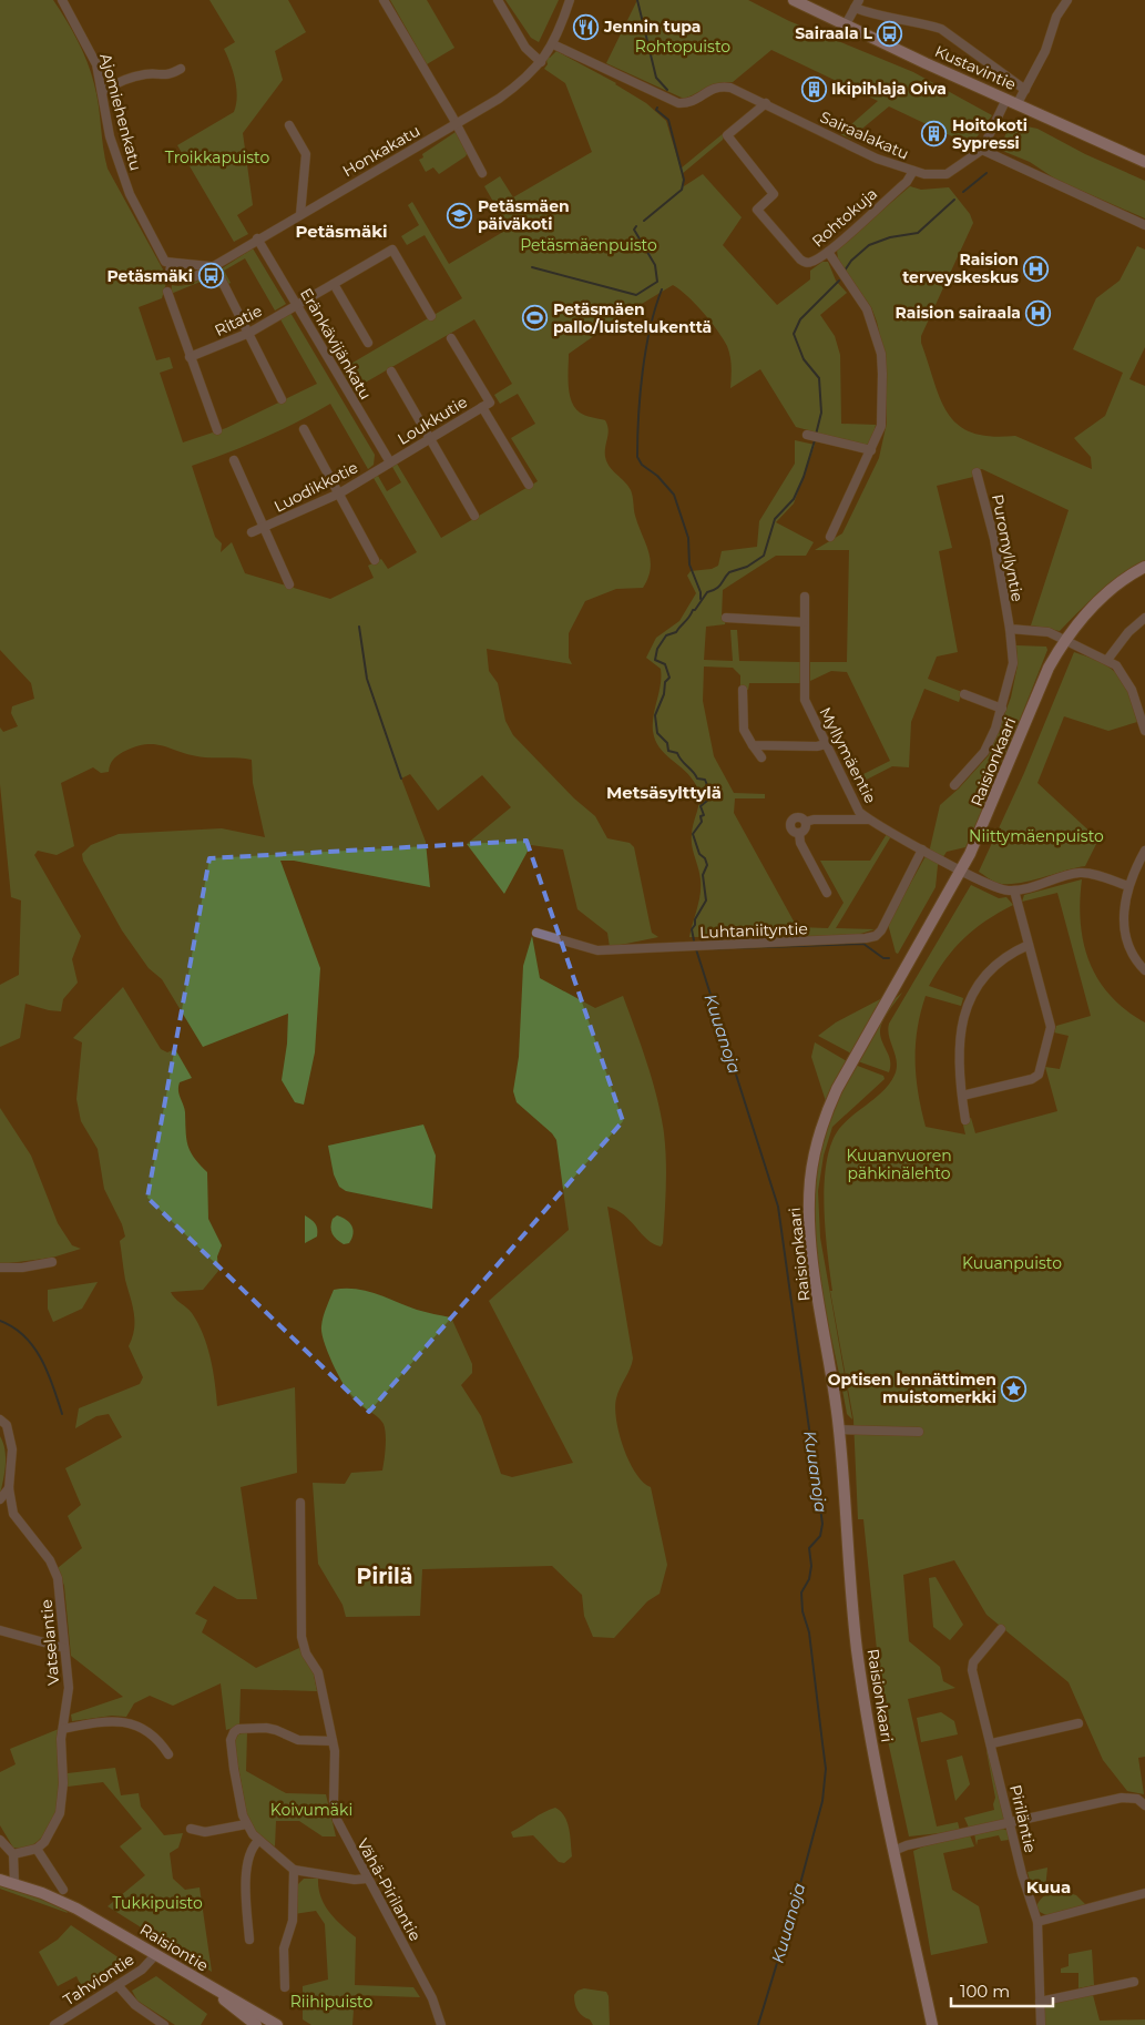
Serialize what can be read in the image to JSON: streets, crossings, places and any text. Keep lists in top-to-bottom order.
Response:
{
  "streets": {
    "main road": ["Kustavintie", "Raisionkaari", "Raisiontie"],
    "street": [
      "Ajomiehenkatu",
      "Sairaalakatu",
      "Honkakatu",
      "Rohtokuja",
      "Ritatie",
      "Eränkävijänkatu",
      "Loukkutie",
      "Luodikkotie",
      "Puromyllyntie",
      "Myllymäentie",
      "Luhtaniityntie",
      "Vatselantie",
      "Piriläntie",
      "Vähä-Pirilantie",
      "Tahviontie"
    ]
  },
  "crossings": [
    ["Kustavintie", "Sairaalakatu"],
    ["Ajomiehenkatu", "Honkakatu"],
    ["Sairaalakatu", "Honkakatu"],
    ["Sairaalakatu", "Rohtokuja"],
    ["Honkakatu", "Eränkävijänkatu"],
    ["Ritatie", "Eränkävijänkatu"],
    ["Eränkävijänkatu", "Loukkutie"],
    ["Eränkävijänkatu", "Luodikkotie"],
    ["Loukkutie", "Luodikkotie"],
    ["Myllymäentie", "Raisionkaari"],
    ["Myllymäentie", "Luhtaniityntie"],
    ["Raisiontie", "Tahviontie"]
  ],
  "districts": [
    "Petäsmäki",
    "Metsäsylttylä",
    "Pirilä",
    "Kuua"
  ],
  "water": ["Kuuanoja"],
  "parks": [
    "Rohtopuisto",
    "Troikkapuisto",
    "Petäsmäenpuisto",
    "Niittymäenpuisto",
    "Kuuanvuoren pähkinälehto",
    "Kuuanpuisto",
    "Koivumäki",
    "Tukkipuisto",
    "Riihipuisto"
  ],
  "places": {
    "restaurant": ["Jennin tupa"],
    "bus stop": ["Sairaala L", "Petäsmäki"],
    "building": ["Ikipihlaja Oiva", "Hoitokoti Sypressi"],
    "school or university": ["Petäsmäen päiväkoti"],
    "hospital": ["Raision terveyskeskus", "Raision sairaala"],
    "sports": ["Petäsmäen pallo/luistelukenttä"],
    "place": ["Optisen lennättimen muistomerkki"]
  },
  "scale_bar": "100 m"
}
